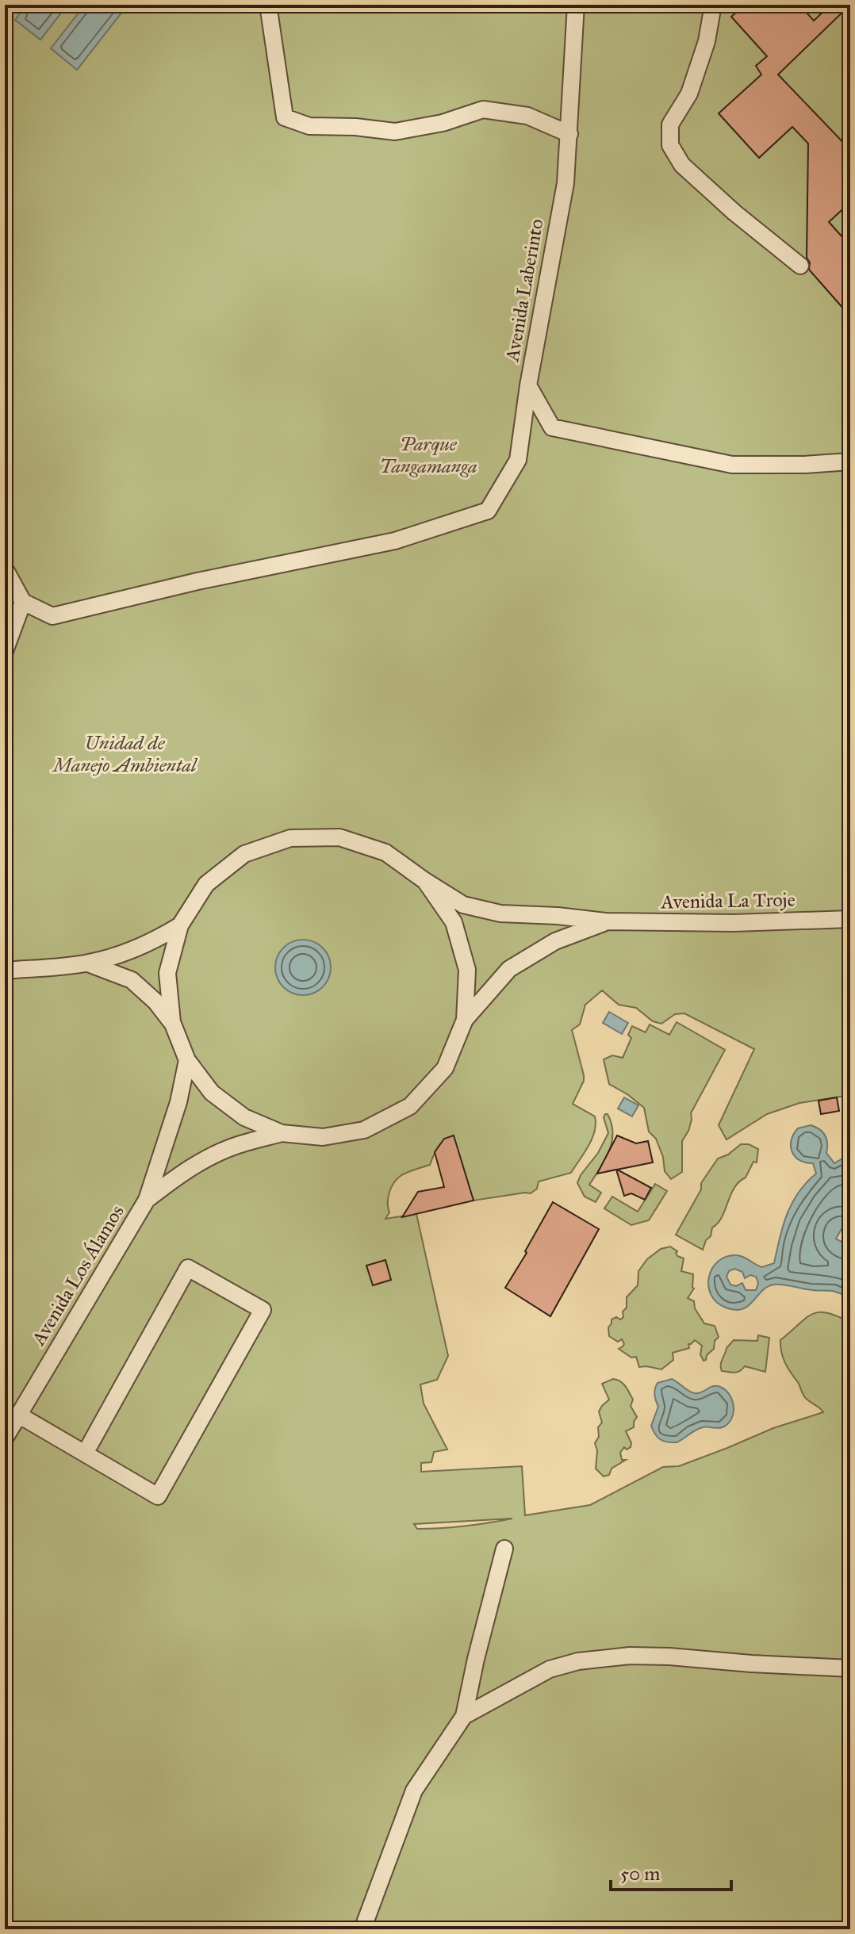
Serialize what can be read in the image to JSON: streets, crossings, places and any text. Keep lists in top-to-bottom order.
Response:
{
  "streets": {
    "street": ["Avenida Laberinto", "Avenida La Troje", "Avenida Los Álamos"]
  },
  "parks": ["Parque Tangamanga", "Unidad de Manejo Ambiental"],
  "scale_bar": "50 m"
}
